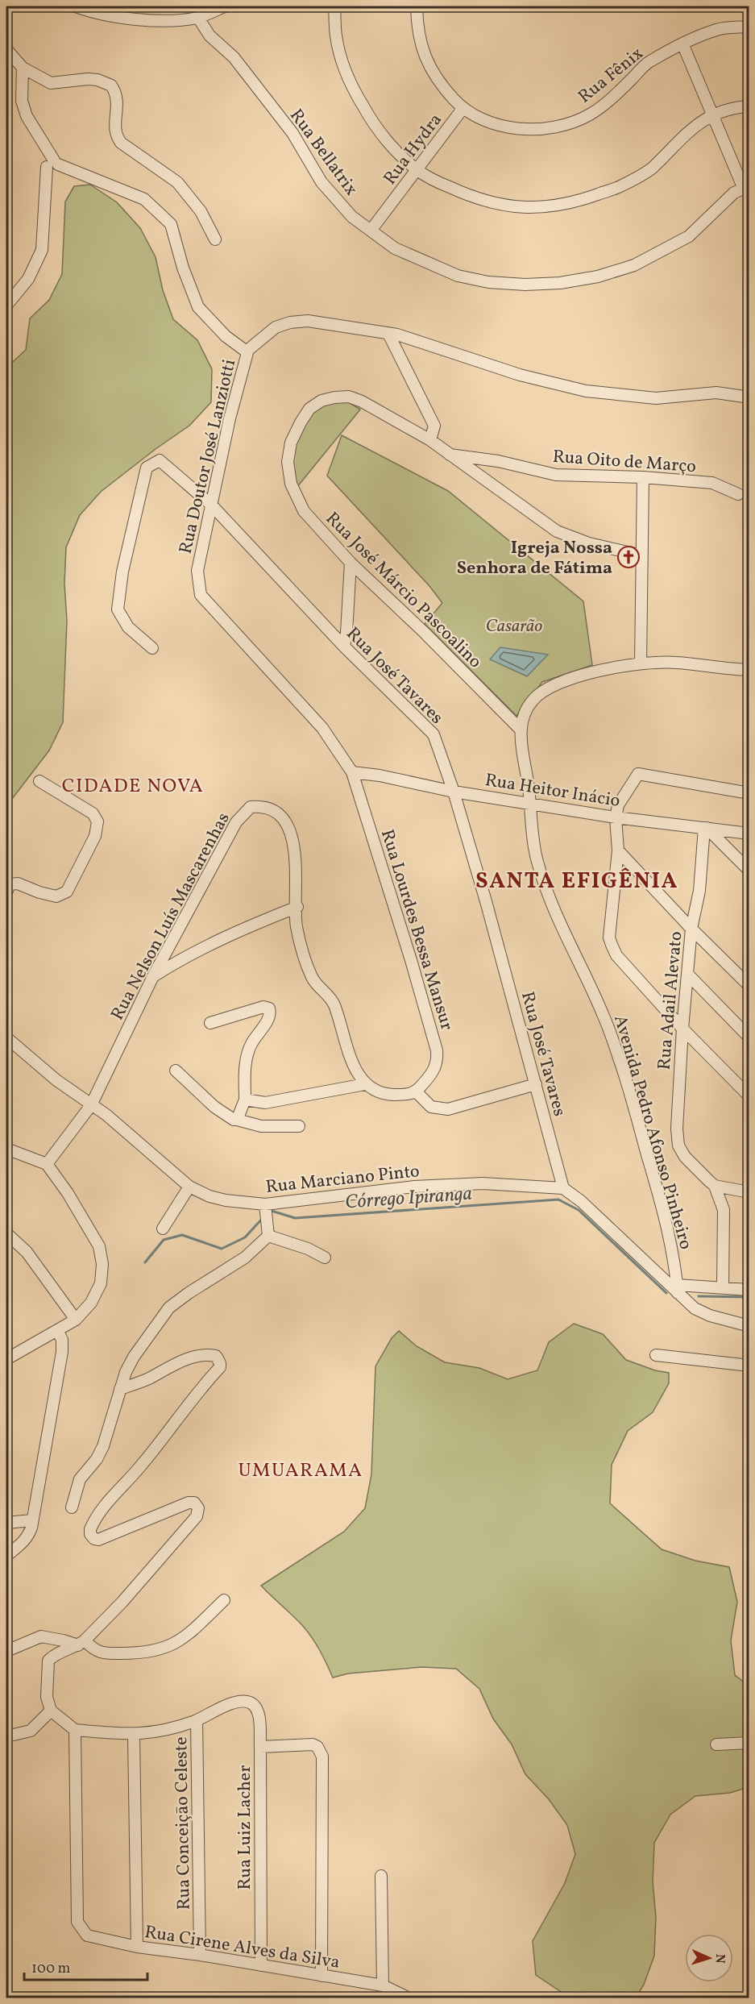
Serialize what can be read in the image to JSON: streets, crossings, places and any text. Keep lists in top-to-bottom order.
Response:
{
  "streets": {
    "street": [
      "Rua Fênix",
      "Rua Hydra",
      "Rua Bellatrix",
      "Rua Doutor José Lanziotti",
      "Rua Oito de Março",
      "Rua José Márcio Pascoalino",
      "Rua José Tavares",
      "Rua Heitor Inácio",
      "Rua Nelson Luís Mascarenhas",
      "Rua Lourdes Bessa Mansur",
      "Rua Adail Alevato",
      "Avenida Pedro Afonso Pinheiro",
      "Rua Marciano Pinto",
      "Rua Conceiçāo Celeste",
      "Rua Luiz Lacher",
      "Rua Cirene Alves da Silva"
    ]
  },
  "crossings": [
    ["Rua Fênix", "Rua Hydra"],
    ["Rua Hydra", "Rua Bellatrix"],
    ["Rua Doutor José Lanziotti", "Rua José Tavares"],
    ["Rua Doutor José Lanziotti", "Rua Heitor Inácio"],
    ["Rua Doutor José Lanziotti", "Rua Lourdes Bessa Mansur"],
    ["Rua Oito de Março", "Rua José Márcio Pascoalino"],
    ["Rua José Márcio Pascoalino", "Avenida Pedro Afonso Pinheiro"],
    ["Rua José Tavares", "Rua Heitor Inácio"],
    ["Rua José Tavares", "Rua Marciano Pinto"],
    ["Rua Heitor Inácio", "Rua Lourdes Bessa Mansur"],
    ["Rua Heitor Inácio", "Rua Adail Alevato"],
    ["Rua Heitor Inácio", "Avenida Pedro Afonso Pinheiro"],
    ["Rua Nelson Luís Mascarenhas", "Rua Marciano Pinto"],
    ["Rua Conceiçāo Celeste", "Rua Luiz Lacher"],
    ["Rua Conceiçāo Celeste", "Rua Cirene Alves da Silva"],
    ["Rua Luiz Lacher", "Rua Cirene Alves da Silva"]
  ],
  "districts": ["CIDADE NOVA", "SANTA EFIGÊNIA", "UMUARAMA"],
  "water": ["Córrego Ipiranga"],
  "parks": ["Casarão"],
  "places": {
    "church": ["Igreja Nossa Senhora de Fátima"]
  },
  "scale_bar": "100 m",
  "north": "right"
}
